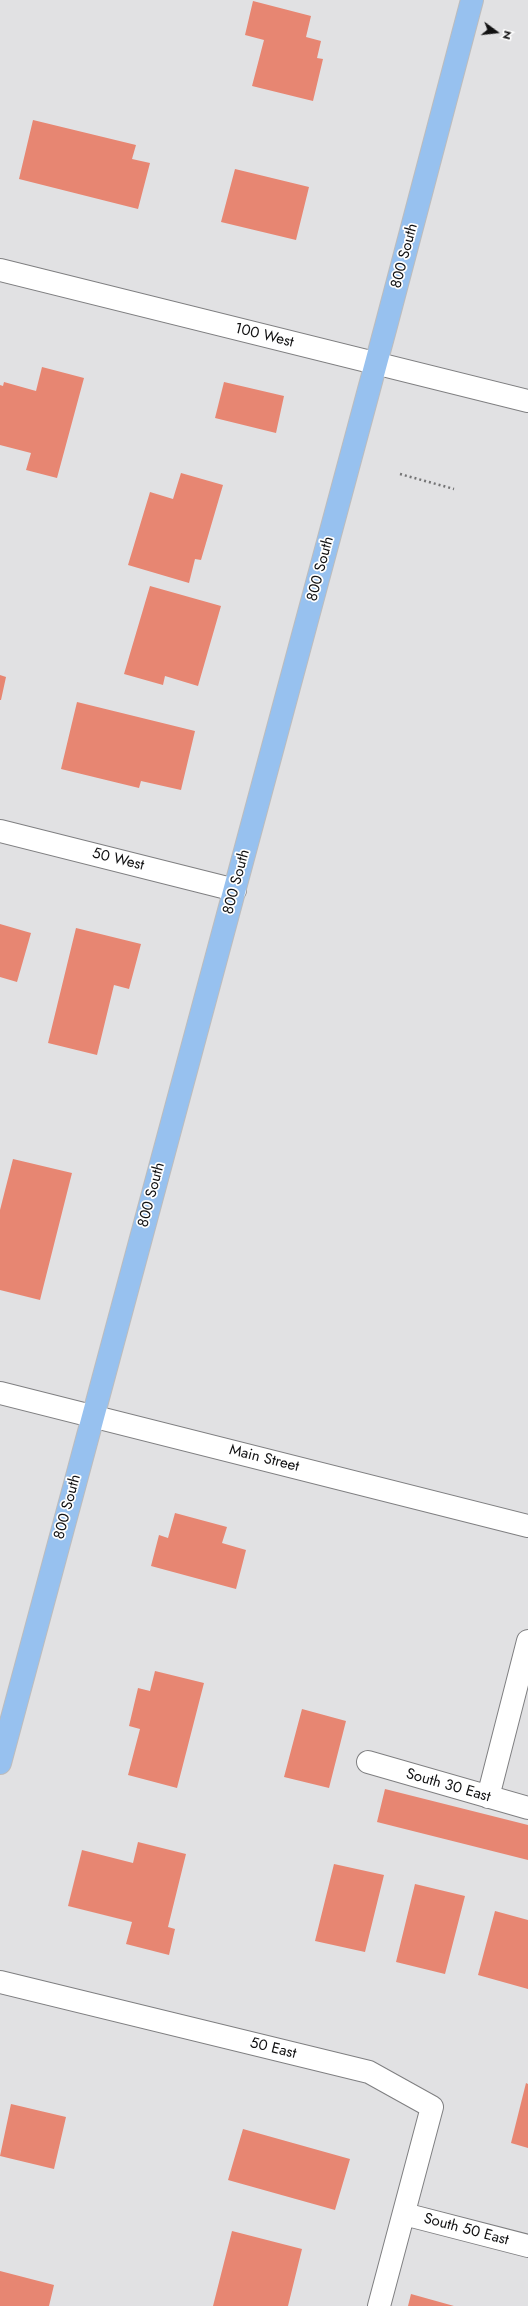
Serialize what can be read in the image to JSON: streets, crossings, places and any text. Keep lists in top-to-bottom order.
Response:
{
  "streets": {
    "main road": ["800 South"],
    "street": [
      "100 West",
      "50 West",
      "Main Street",
      "South 30 East",
      "50 East",
      "South 50 East"
    ]
  },
  "crossings": [
    ["800 South", "100 West"],
    ["800 South", "50 West"],
    ["800 South", "Main Street"],
    ["50 East", "South 50 East"]
  ],
  "north": "right"
}
